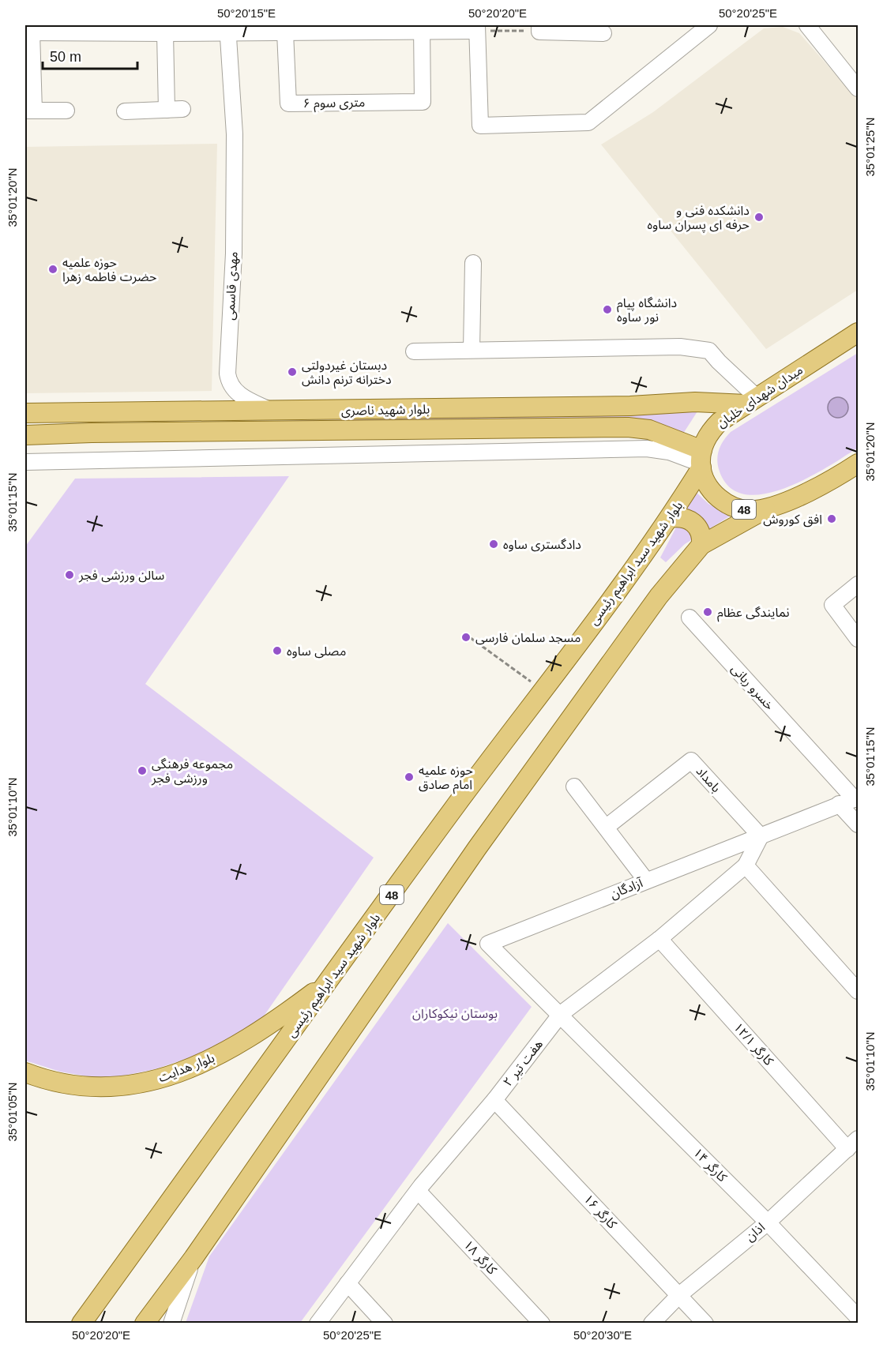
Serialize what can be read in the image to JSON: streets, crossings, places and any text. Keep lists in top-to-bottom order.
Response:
{
  "streets": {
    "main road": [
      "میدان شهدای خلبان",
      "بلوار شهید ناصری",
      "48",
      "بلوار شهید سید ابراهیم رئیسی",
      "بلوار هدایت"
    ],
    "street": [
      "۶ متری سوم",
      "مهدی قاسمی",
      "خسرو ربانی",
      "بامداد",
      "آزادگان",
      "کارگر ۱۲/۱",
      "هفت تیر ۲",
      "کارگر ۱۴",
      "کارگر ۱۶",
      "اذان",
      "کارگر ۱۸"
    ]
  },
  "crossings": [
    ["مهدی قاسمی", "بلوار شهید ناصری"],
    ["میدان شهدای خلبان", "بلوار شهید ناصری"],
    ["میدان شهدای خلبان", "48"],
    ["میدان شهدای خلبان", "بلوار شهید سید ابراهیم رئیسی"],
    ["بلوار شهید ناصری", "48"],
    ["بلوار شهید ناصری", "بلوار شهید سید ابراهیم رئیسی"],
    ["48", "بلوار شهید سید ابراهیم رئیسی"],
    ["بلوار شهید سید ابراهیم رئیسی", "بلوار هدایت"],
    ["خسرو ربانی", "آزادگان"],
    ["بامداد", "آزادگان"],
    ["بامداد", "هفت تیر ۲"],
    ["آزادگان", "هفت تیر ۲"],
    ["آزادگان", "کارگر ۱۴"],
    ["کارگر ۱۲/۱", "هفت تیر ۲"],
    ["کارگر ۱۲/۱", "اذان"],
    ["هفت تیر ۲", "کارگر ۱۴"],
    ["هفت تیر ۲", "کارگر ۱۶"],
    ["هفت تیر ۲", "کارگر ۱۸"],
    ["کارگر ۱۴", "اذان"],
    ["کارگر ۱۶", "اذان"]
  ],
  "parks": ["بوستان نیکوکاران"],
  "places": [
    "دانشکده فنی و حرفه ای پسران ساوه",
    "حوزه علمیه حضرت فاطمه زهرا",
    "دانشگاه پیام نور ساوه",
    "دبستان غیردولتی دخترانه ترنم دانش",
    "افق کوروش",
    "دادگستری ساوه",
    "سالن ورزشی فجر",
    "نمایندگی عظام",
    "مسجد سلمان فارسی",
    "مصلی ساوه",
    "مجموعه فرهنگی ورزشی فجر",
    "حوزه علمیه امام صادق"
  ],
  "scale_bar": "50 m",
  "coordinates": [
    "50°20'15\"E",
    "50°20'20\"E",
    "50°20'25\"E",
    "35°01'25\"N",
    "35°01'20\"N",
    "35°01'15\"N",
    "35°01'10\"N",
    "35°01'05\"N",
    "50°20'30\"E"
  ]
}
